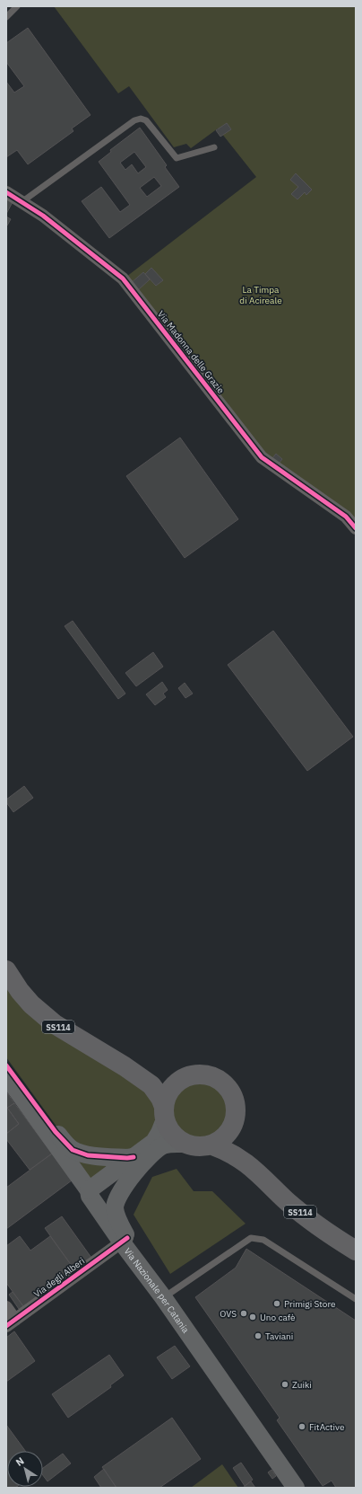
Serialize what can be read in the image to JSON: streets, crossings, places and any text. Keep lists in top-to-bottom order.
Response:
{
  "streets": {
    "main road": ["SS114", "Via Nazionale per Catania"],
    "street": ["Via Madonna delle Grazie", "Via degli Alberi"]
  },
  "crossings": [
    ["Via degli Alberi", "Via Nazionale per Catania"]
  ],
  "parks": ["La Timpa di Acireale"],
  "places": [
    "Primigi Store",
    "OVS",
    "Uno cafè",
    "Taviani",
    "Zuiki",
    "FitActive"
  ],
  "north": "top left"
}
